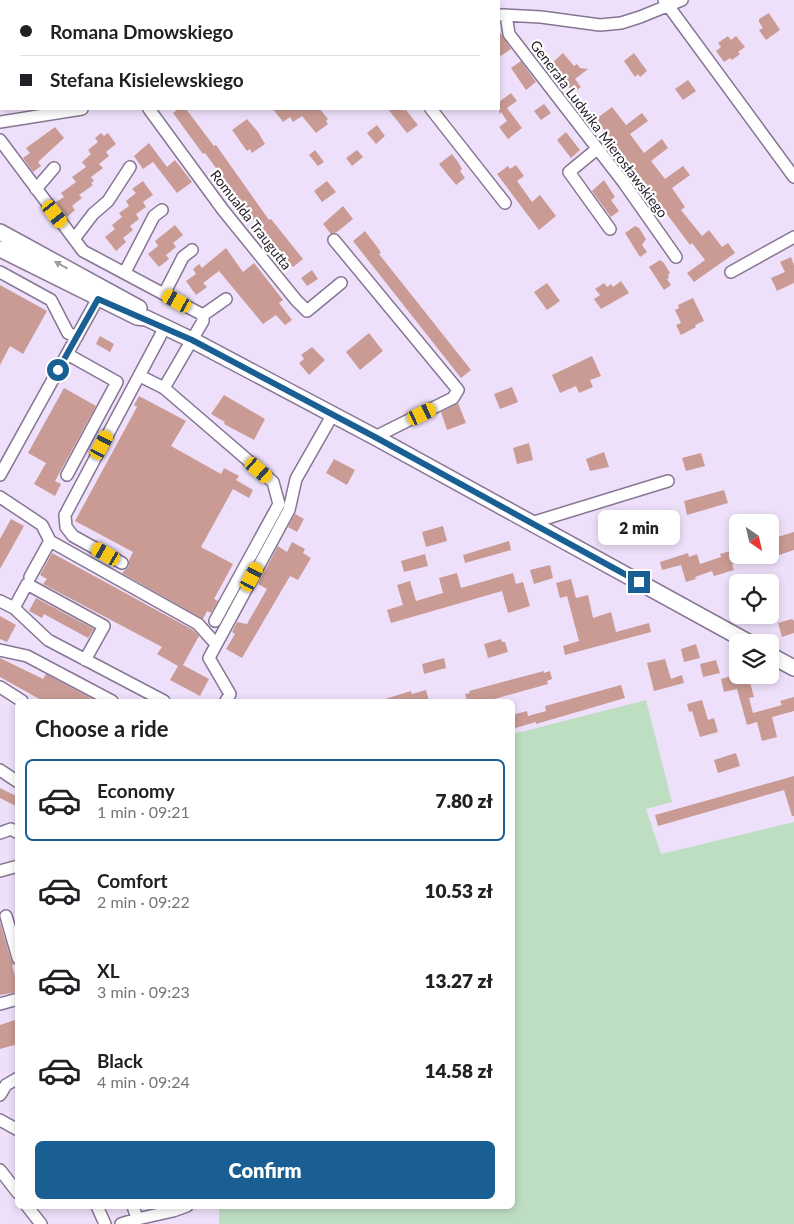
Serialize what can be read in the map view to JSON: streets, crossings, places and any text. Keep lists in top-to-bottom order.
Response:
{
  "streets": {
    "street": ["Generała Ludwika Mierosławskiego", "Romualda Traugutta"]
  },
  "north": "bottom right",
  "page": {
    "banner": ["Romana Dmowskiego", "Stefana Kisielewskiego"],
    "bubble": "2 min",
    "heading": "Choose a ride",
    "list": [
      {
        "name": "Economy",
        "note": "1 min · 09:21",
        "value": "7.80 zł"
      },
      {
        "name": "Comfort",
        "note": "2 min · 09:22",
        "value": "10.53 zł"
      },
      {
        "name": "XL",
        "note": "3 min · 09:23",
        "value": "13.27 zł"
      },
      {
        "name": "Black",
        "note": "4 min · 09:24",
        "value": "14.58 zł"
      }
    ],
    "buttons": "Confirm"
  }
}
